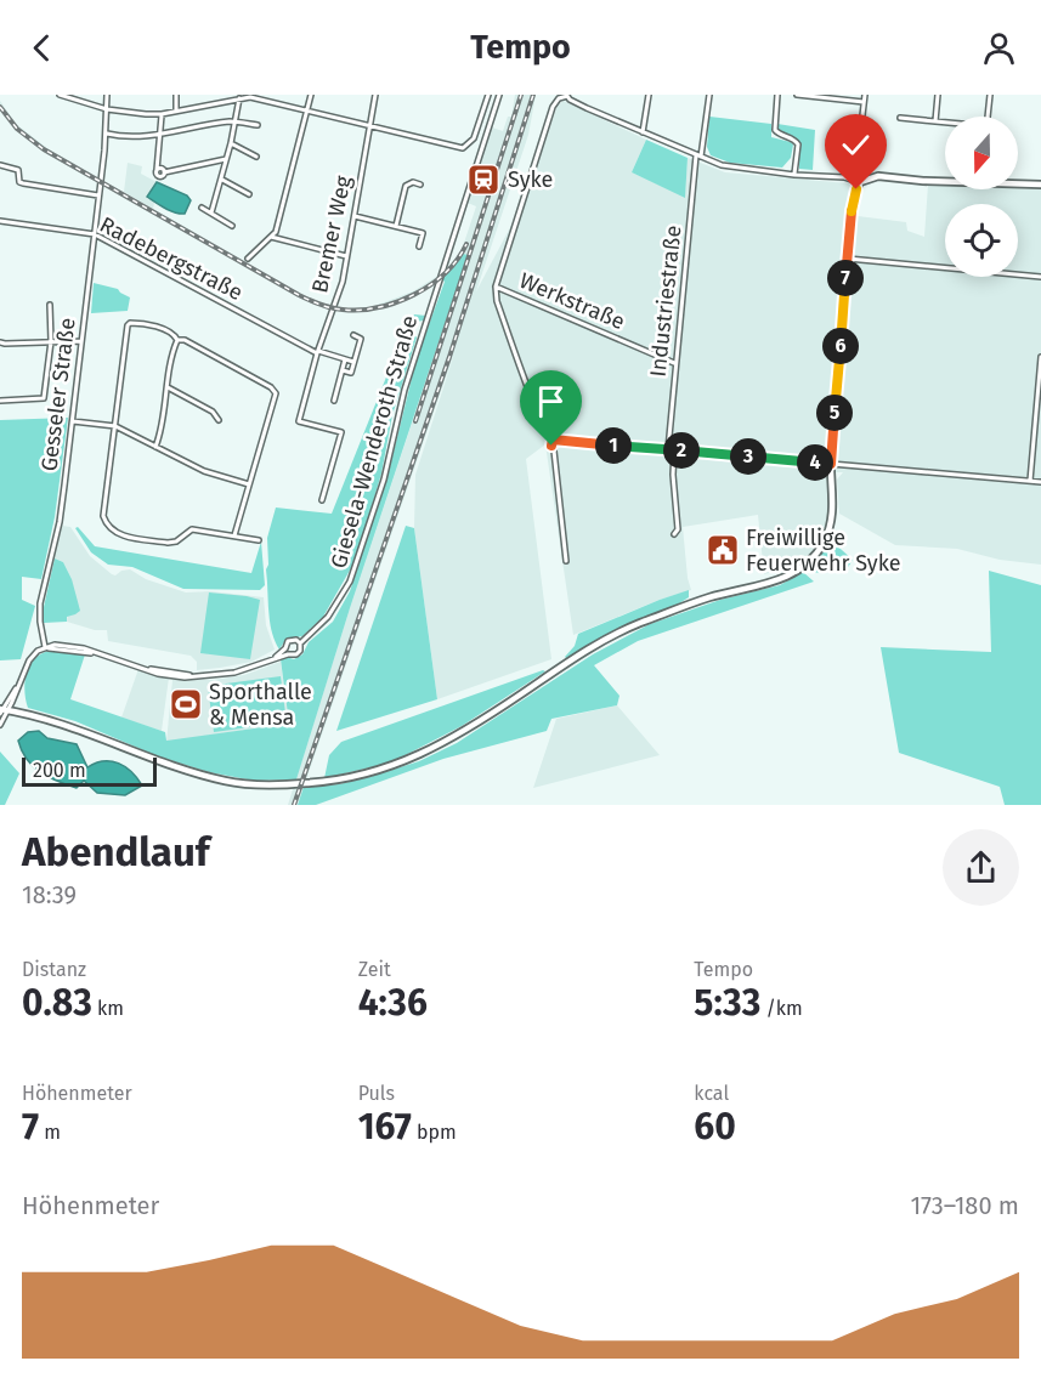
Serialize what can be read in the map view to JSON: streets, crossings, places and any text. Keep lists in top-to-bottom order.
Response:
{
  "streets": {
    "street": [
      "Bremer Weg",
      "Radebergstraße",
      "Werkstraße",
      "Industriestraße",
      "Gesseler Straße",
      "Giesela-Wenderoth-Straße"
    ]
  },
  "crossings": [
    ["Bremer Weg", "Radebergstraße"],
    ["Radebergstraße", "Gesseler Straße"],
    ["Werkstraße", "Industriestraße"]
  ],
  "places": {
    "station": ["Syke"],
    "public building": ["Freiwillige Feuerwehr Syke"],
    "sports": ["Sporthalle & Mensa"]
  },
  "scale_bar": "200 m",
  "north": "bottom",
  "page": {
    "header": "Tempo",
    "pins": [
      "7",
      "6",
      "5",
      "1",
      "2",
      "3",
      "4"
    ],
    "scale": "200 m",
    "heading": ["Abendlauf", "18:39"],
    "stats": [
      ["Distanz", "0.83 km"],
      ["Zeit", "4:36"],
      ["Tempo", "5:33 /km"],
      ["Höhenmeter", "7 m"],
      ["Puls", "167 bpm"],
      ["kcal", "60"]
    ],
    "chart": ["Höhenmeter", "173–180 m"]
  }
}
